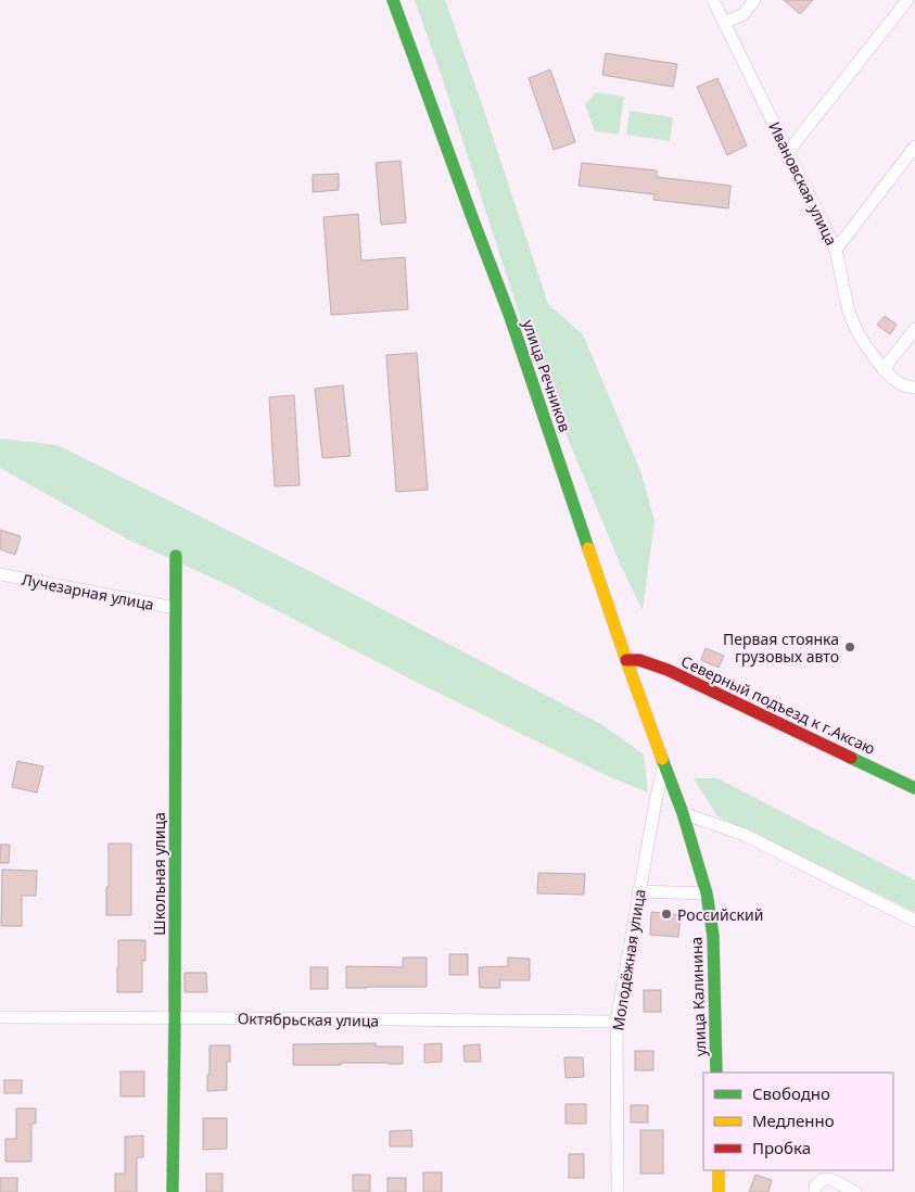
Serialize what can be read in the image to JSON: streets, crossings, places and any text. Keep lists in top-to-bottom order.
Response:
{
  "streets": {
    "street": [
      "Ивановская улица",
      "улица Речников",
      "Лучезарная улица",
      "Северный подъезд к г.Аксаю",
      "Школьная улица",
      "Молодёжная улица",
      "улица Калинина",
      "Октябрьская улица"
    ]
  },
  "crossings": [
    ["улица Речников", "Северный подъезд к г.Аксаю"],
    ["улица Речников", "Молодёжная улица"],
    ["улица Речников", "улица Калинина"],
    ["Лучезарная улица", "Школьная улица"],
    ["Школьная улица", "Октябрьская улица"],
    ["Молодёжная улица", "улица Калинина"],
    ["Молодёжная улица", "Октябрьская улица"]
  ],
  "places": ["Первая стоянка грузовых авто", "Российский"],
  "legend": ["Свободно", "Медленно", "Пробка"]
}
